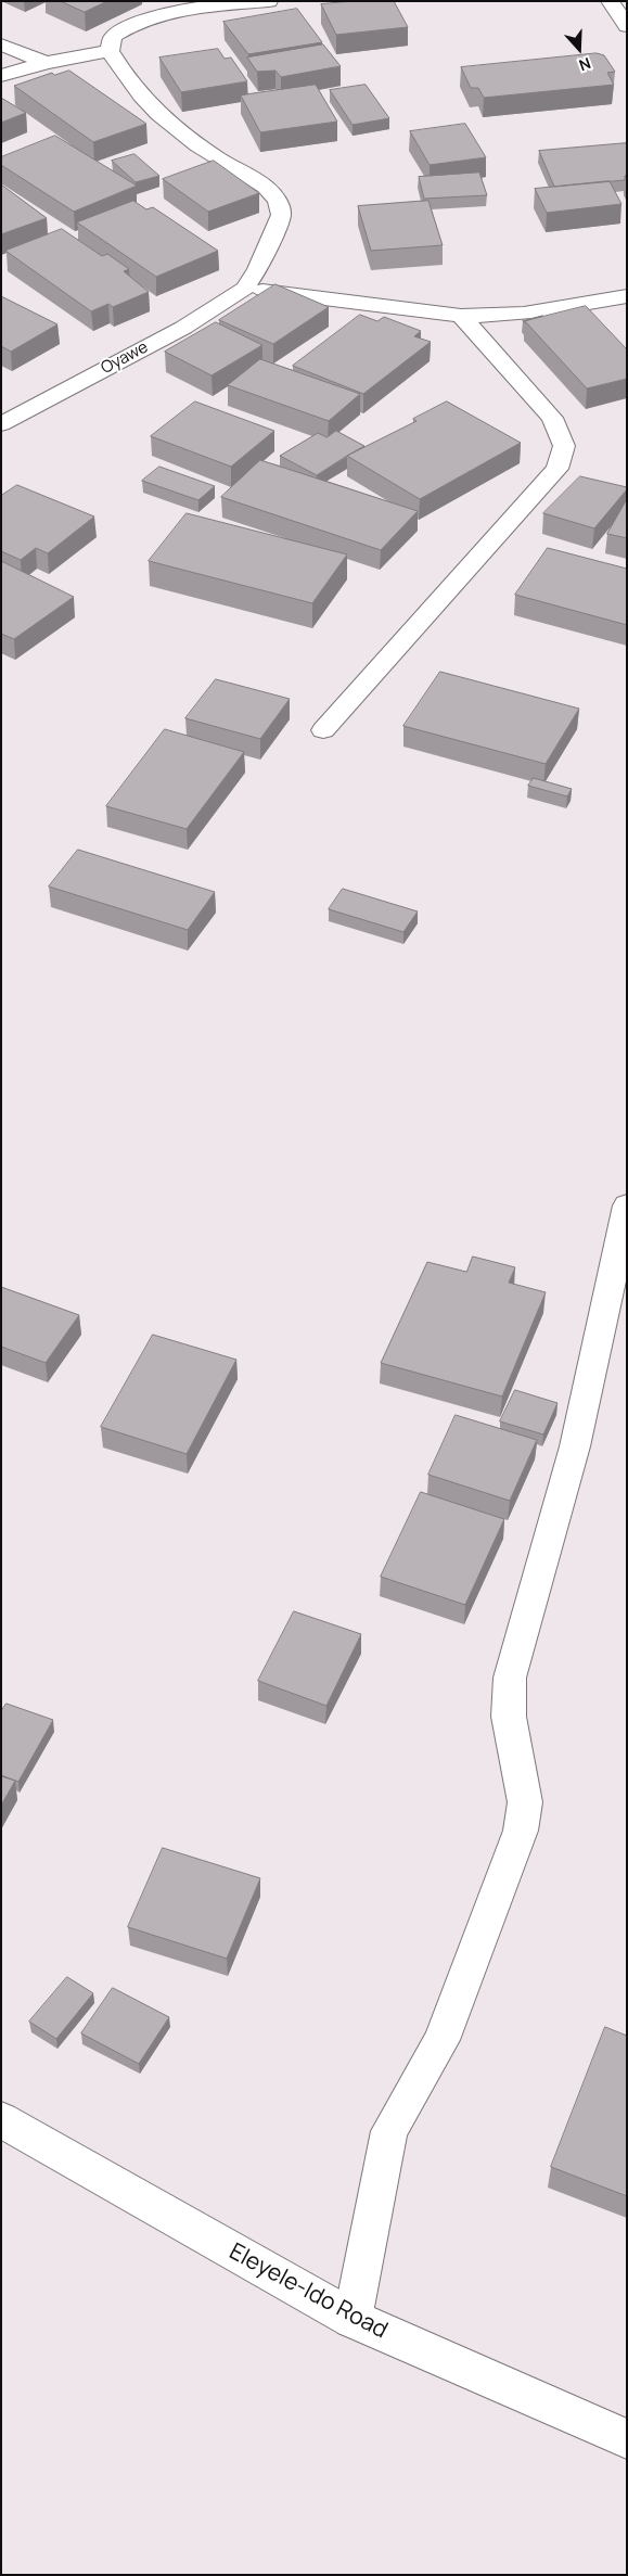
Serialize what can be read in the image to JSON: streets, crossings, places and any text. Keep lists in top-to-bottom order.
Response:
{
  "streets": {
    "street": ["Oyawe", "Eleyele-Ido Road"]
  },
  "north": "bottom"
}
